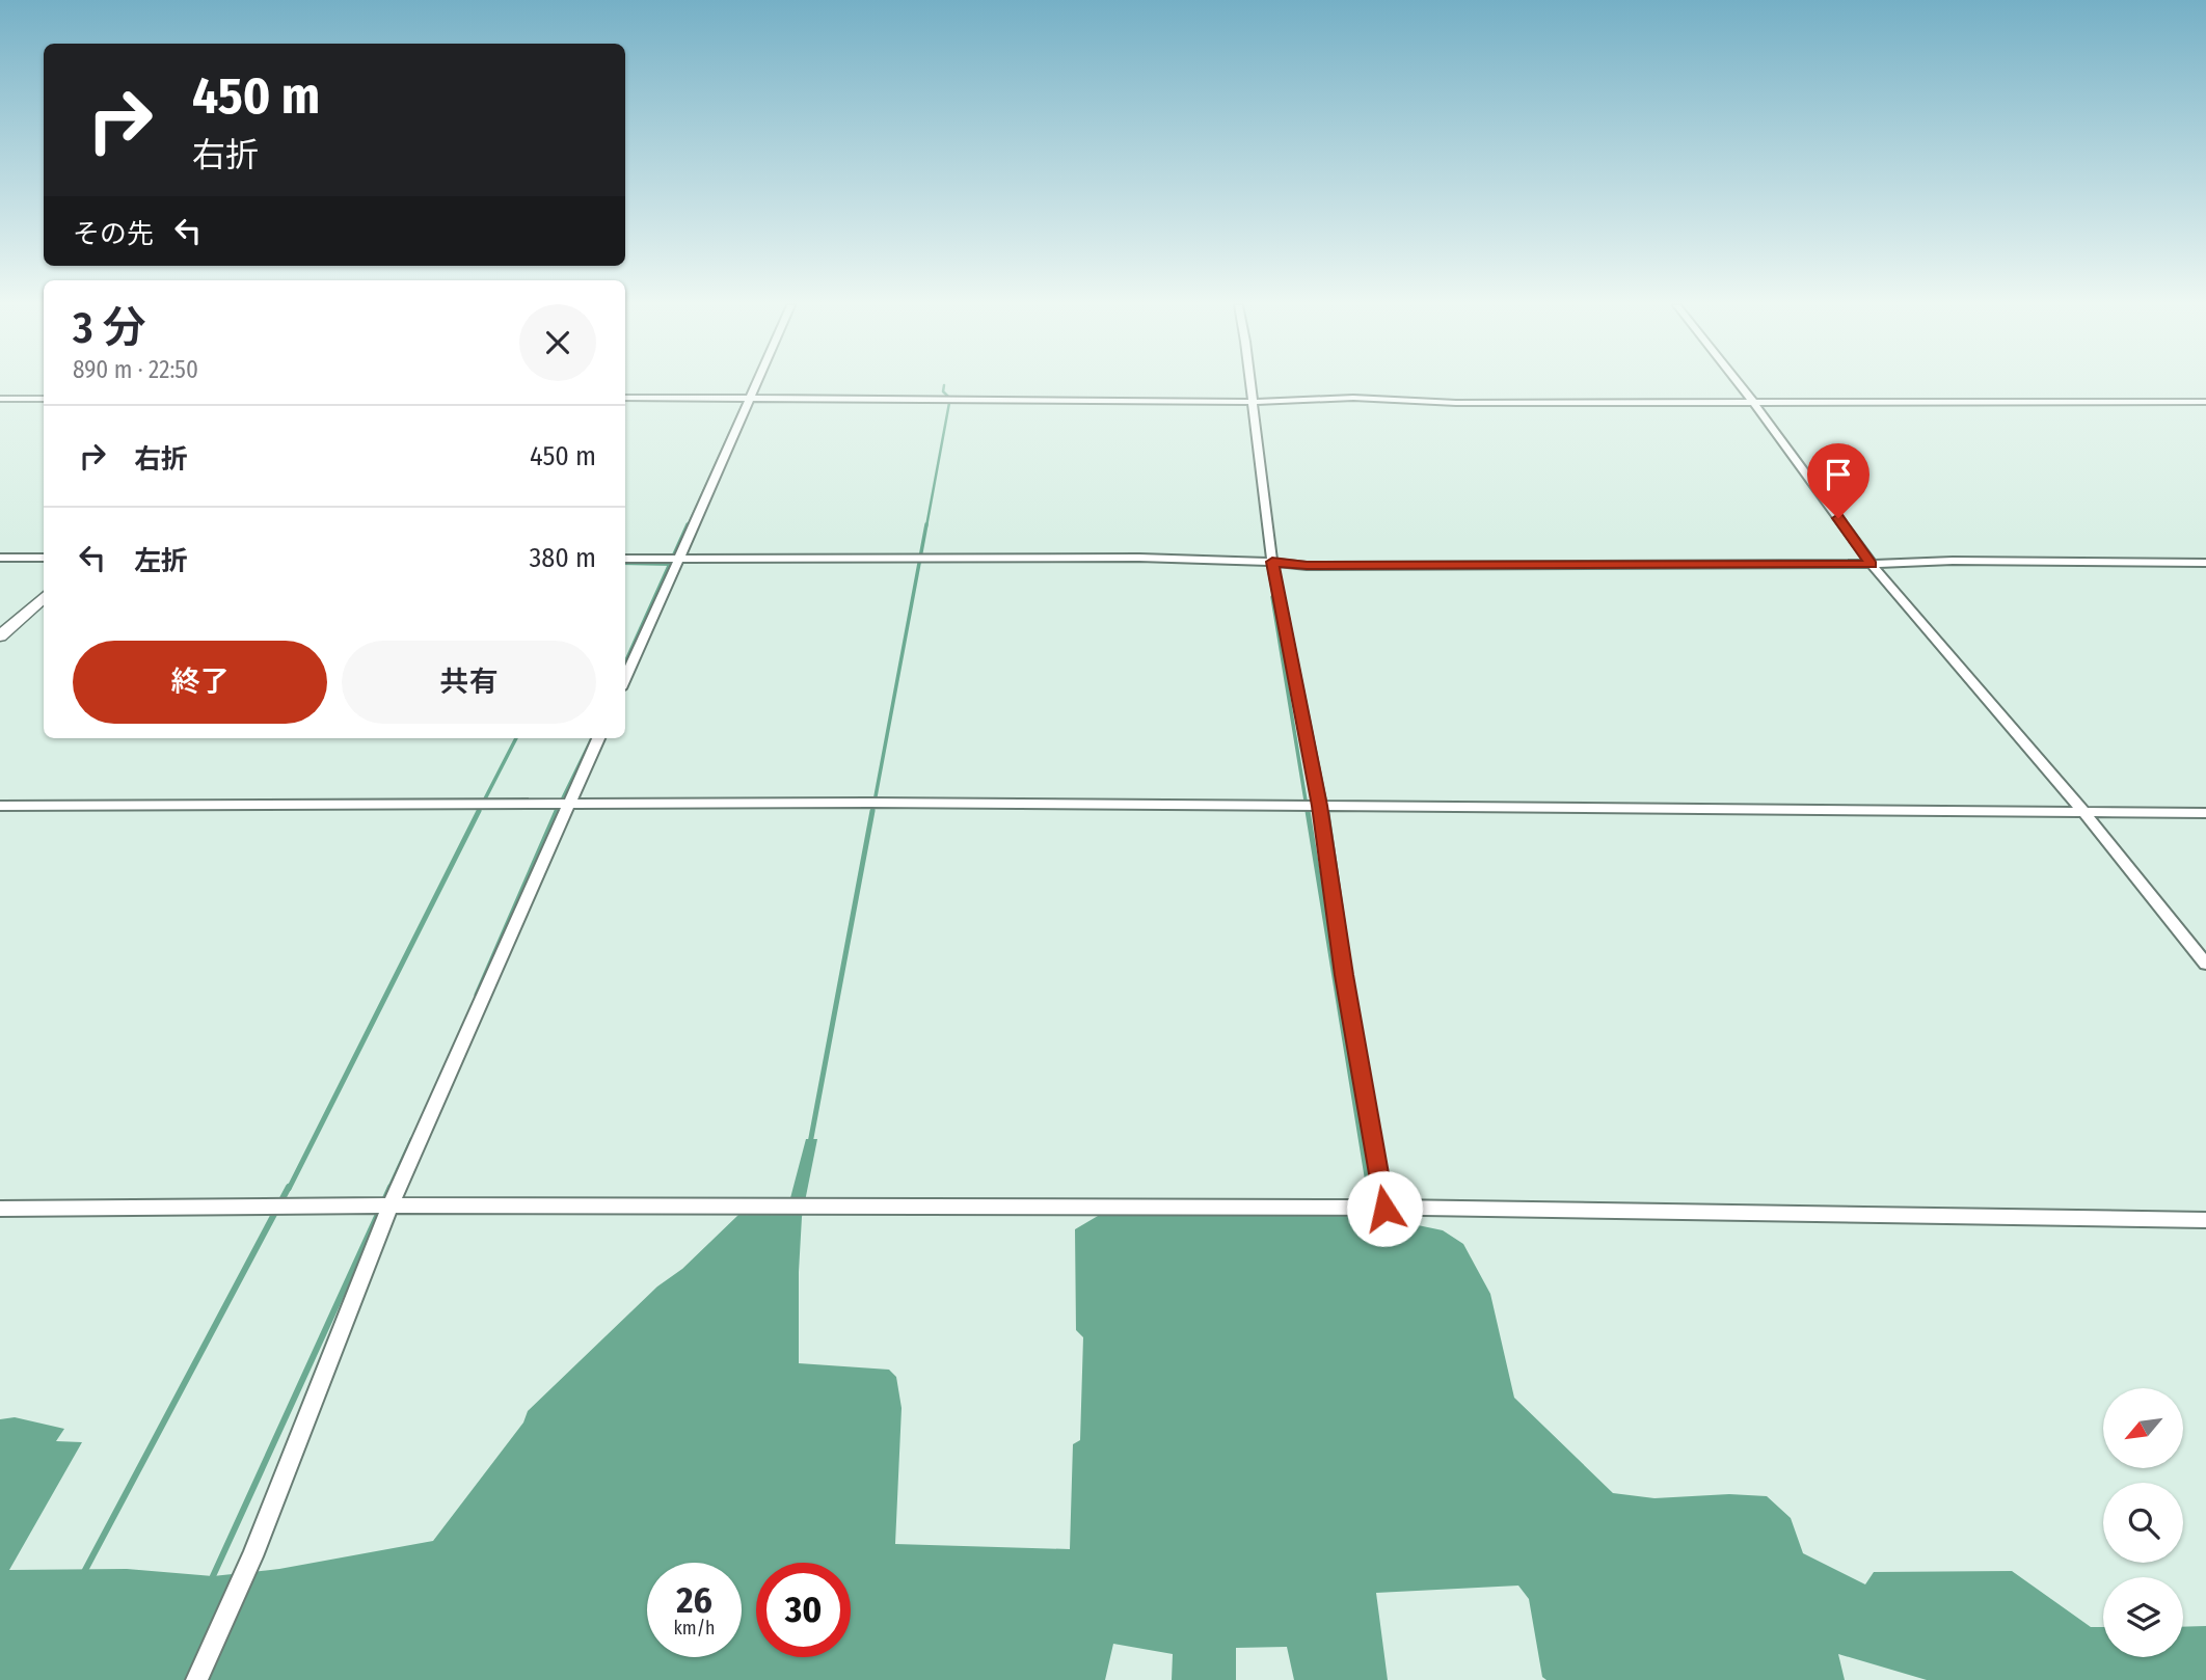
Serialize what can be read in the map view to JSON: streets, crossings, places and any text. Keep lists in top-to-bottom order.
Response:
{
  "north": "bottom left",
  "page": {
    "turn": ["450 m", "右折"],
    "then": "その先",
    "heading": ["3 分", "890 m · 22:50"],
    "list": [
      {
        "name": "右折",
        "value": "450 m"
      },
      {
        "name": "左折",
        "value": "380 m"
      }
    ],
    "buttons": ["終了", "共有"],
    "speed": "26 km/h",
    "limit": "30"
  }
}
